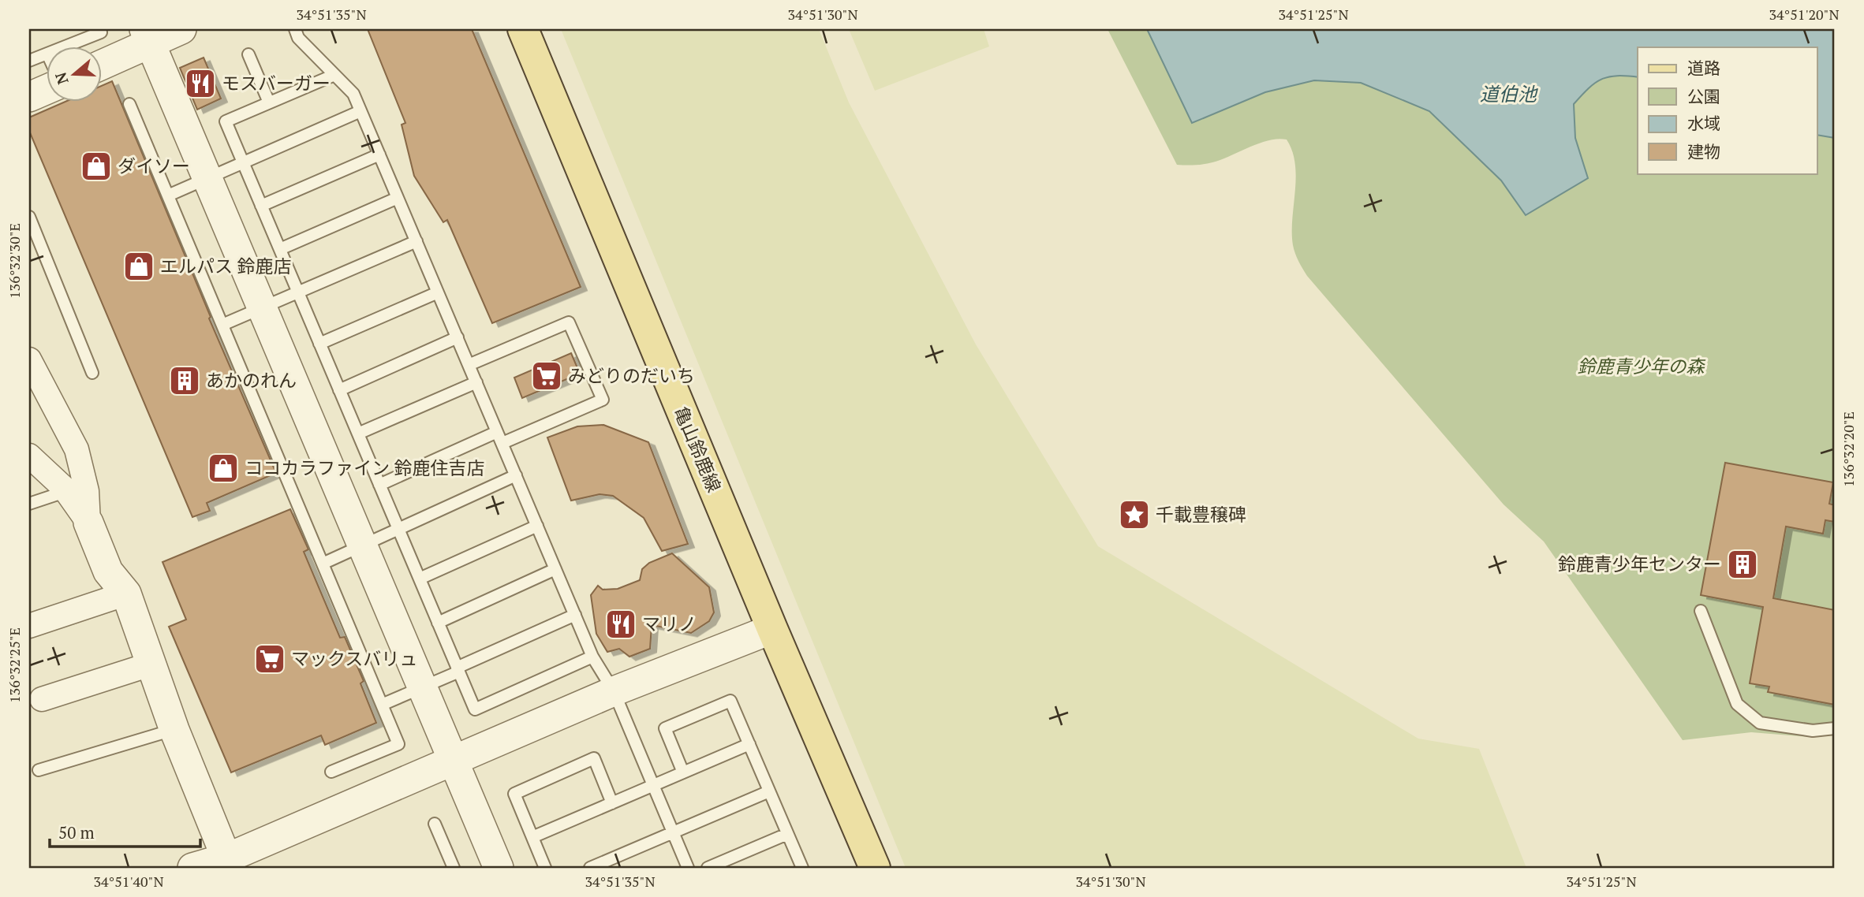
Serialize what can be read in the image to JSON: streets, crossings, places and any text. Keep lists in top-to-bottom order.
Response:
{
  "streets": {
    "main road": ["亀山鈴鹿線"]
  },
  "water": ["道伯池"],
  "parks": ["鈴鹿青少年の森"],
  "places": {
    "restaurant": ["モスバーガー", "マリノ"],
    "shop": ["ダイソー", "エルパス 鈴鹿店", "ココカラファイン 鈴鹿住吉店"],
    "supermarket": ["みどりのだいち", "マックスバリュ"],
    "building": ["あかのれん", "鈴鹿青少年センター"],
    "place": ["千載豊穣碑"]
  },
  "legend": [
    "道路",
    "公園",
    "水域",
    "建物"
  ],
  "scale_bar": "50 m",
  "north": "left",
  "coordinates": [
    "34°51'35\"N",
    "34°51'30\"N",
    "34°51'25\"N",
    "34°51'20\"N",
    "136°32'30\"E",
    "136°32'20\"E",
    "136°32'25\"E",
    "34°51'40\"N"
  ]
}
